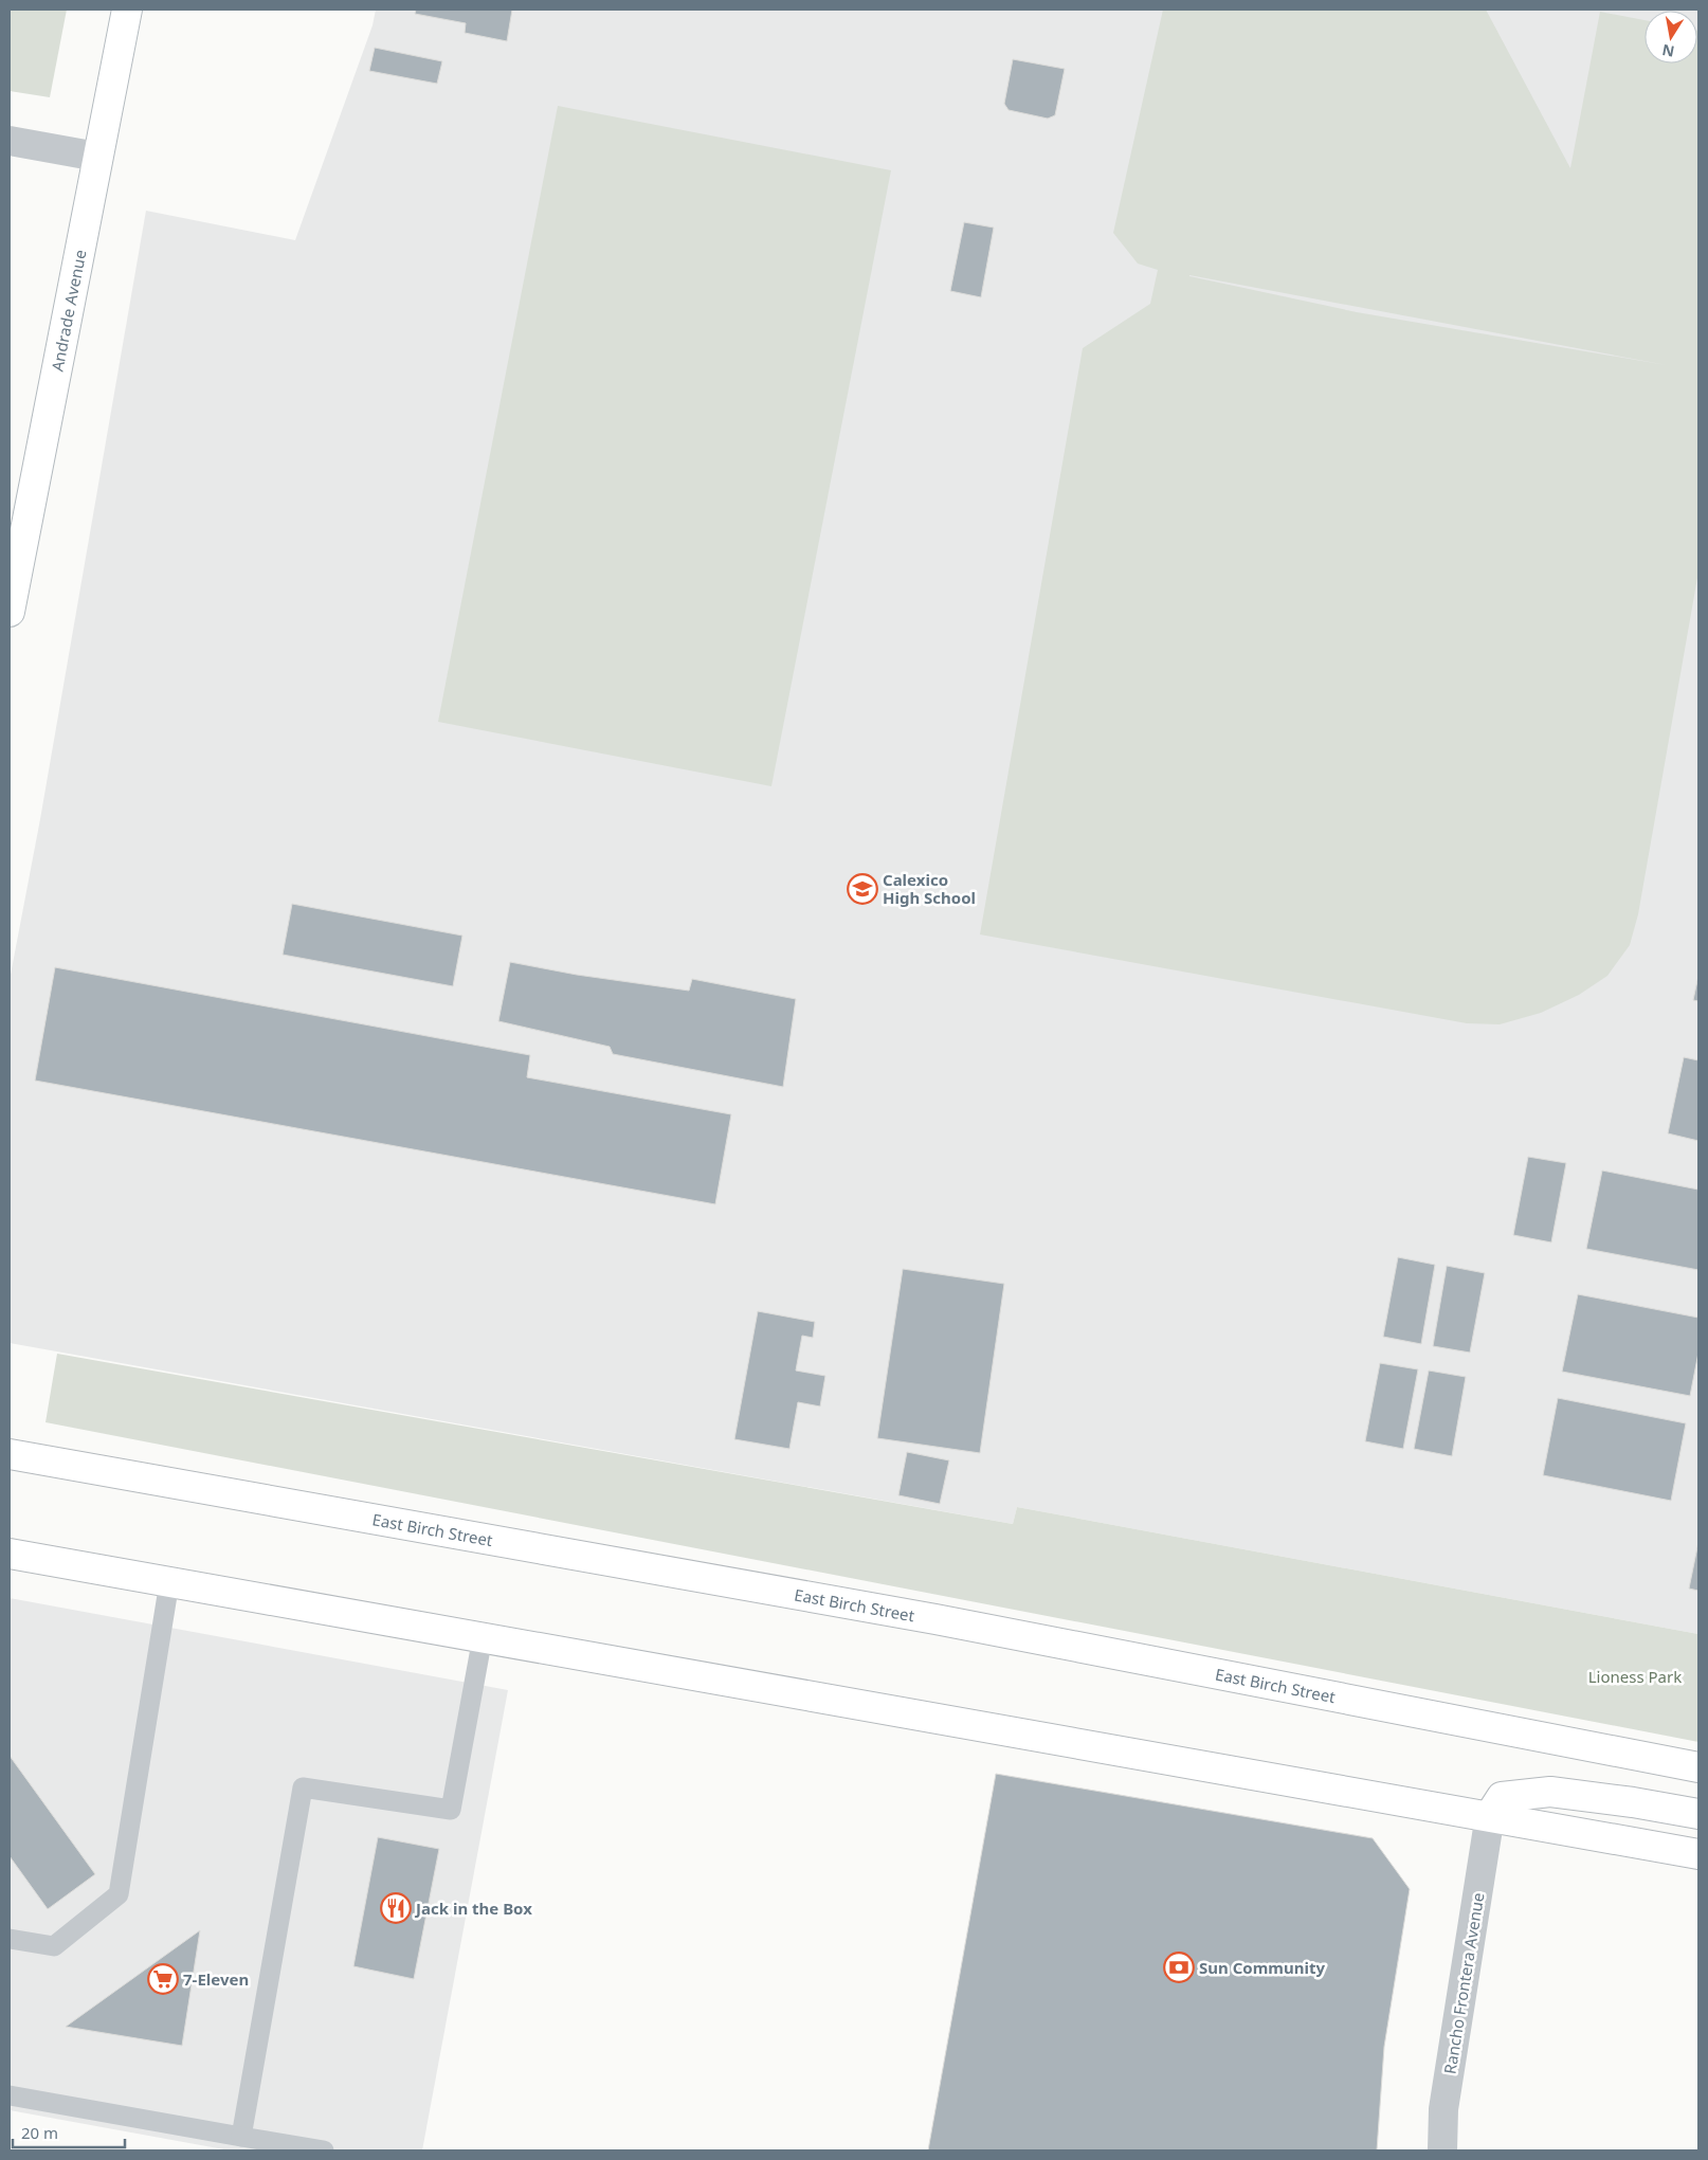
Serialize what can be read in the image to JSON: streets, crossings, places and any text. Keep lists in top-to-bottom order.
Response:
{
  "streets": {
    "main road": ["Andrade Avenue", "East Birch Street"],
    "street": ["Rancho Frontera Avenue"]
  },
  "parks": ["Lioness Park"],
  "places": {
    "school or university": ["Calexico High School"],
    "restaurant": ["Jack in the Box"],
    "bank": ["Sun Community"],
    "supermarket": ["7-Eleven"]
  },
  "scale_bar": "20 m",
  "north": "bottom"
}
